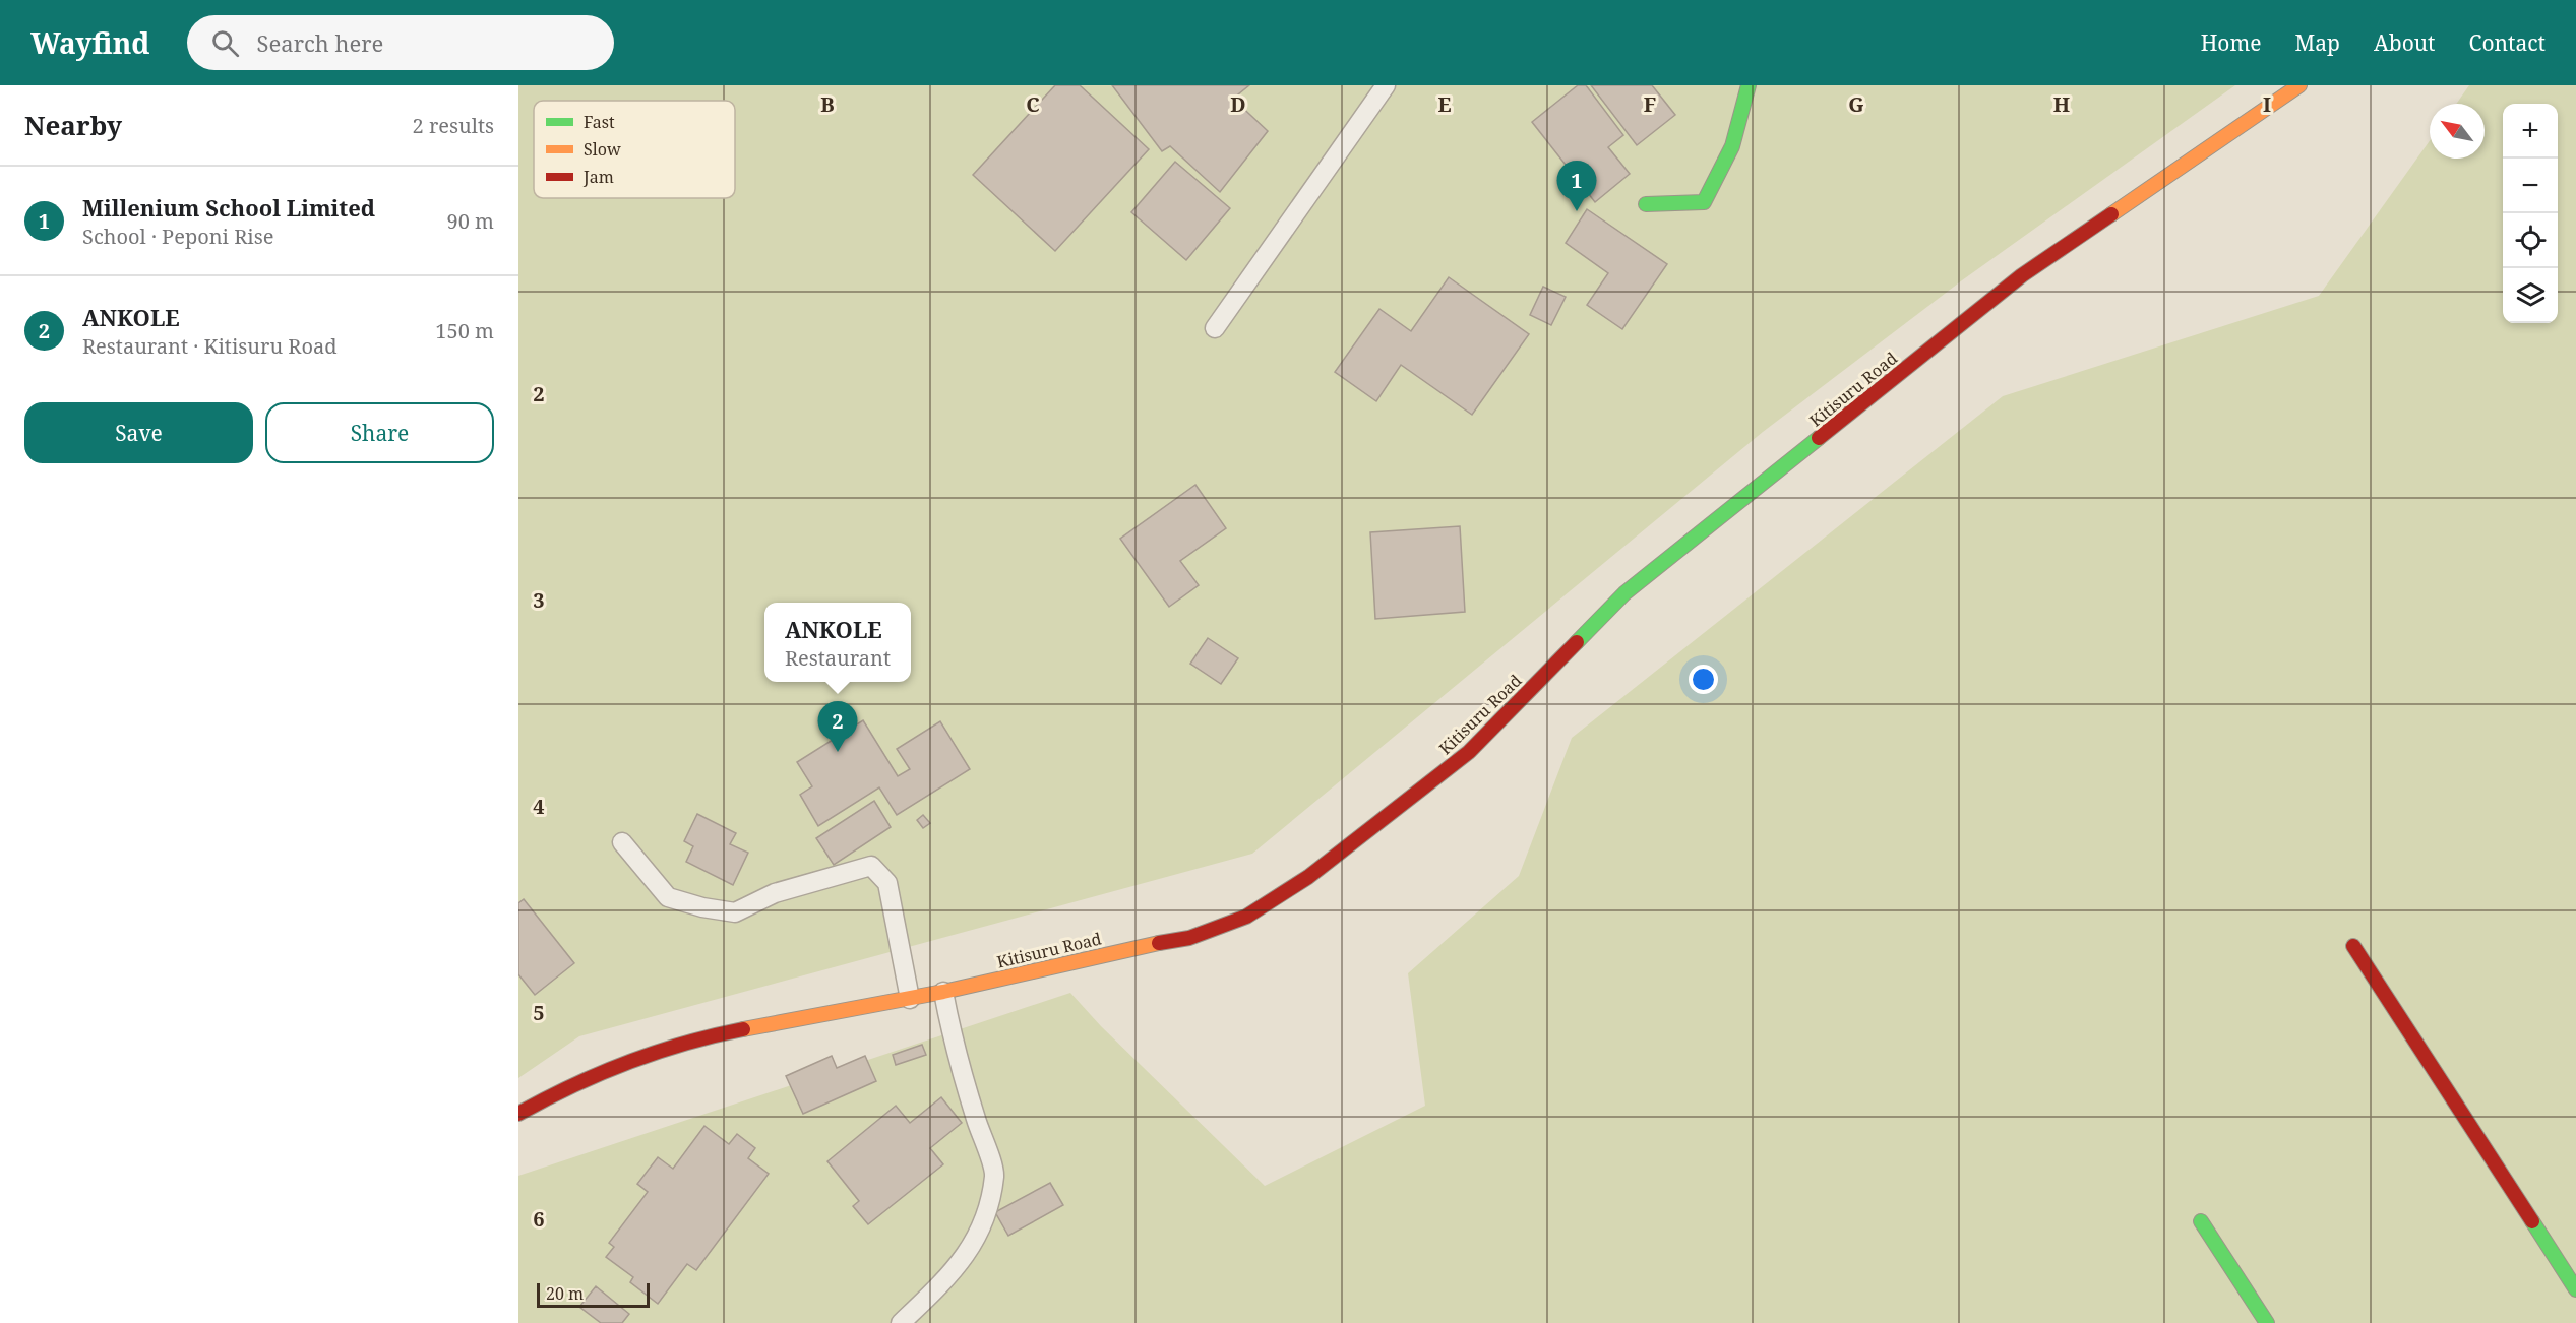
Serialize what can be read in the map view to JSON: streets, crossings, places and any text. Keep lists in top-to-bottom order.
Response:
{
  "streets": {
    "street": ["Kitisuru Road"]
  },
  "legend": ["Fast", "Slow", "Jam"],
  "scale_bar": "20 m",
  "north": "top left",
  "page": {
    "header": "Wayfind",
    "search": "Search here",
    "nav": [
      "Home",
      "Map",
      "About",
      "Contact"
    ],
    "heading": ["Nearby", "2 results"],
    "map_buttons": ["+", "−"],
    "pins": ["1", "2"],
    "list": [
      {
        "mark": "1",
        "name": "Millenium School Limited",
        "note": "School · Peponi Rise",
        "value": "90 m"
      },
      {
        "mark": "2",
        "name": "ANKOLE",
        "note": "Restaurant · Kitisuru Road",
        "value": "150 m"
      }
    ],
    "buttons": ["Save", "Share"],
    "popup": ["ANKOLE", "Restaurant"],
    "scale": "20 m"
  },
  "grid": {
    "columns": [
      "B",
      "C",
      "D",
      "E",
      "F",
      "G",
      "H",
      "I"
    ],
    "rows": [
      "2",
      "3",
      "4",
      "5",
      "6"
    ]
  }
}
